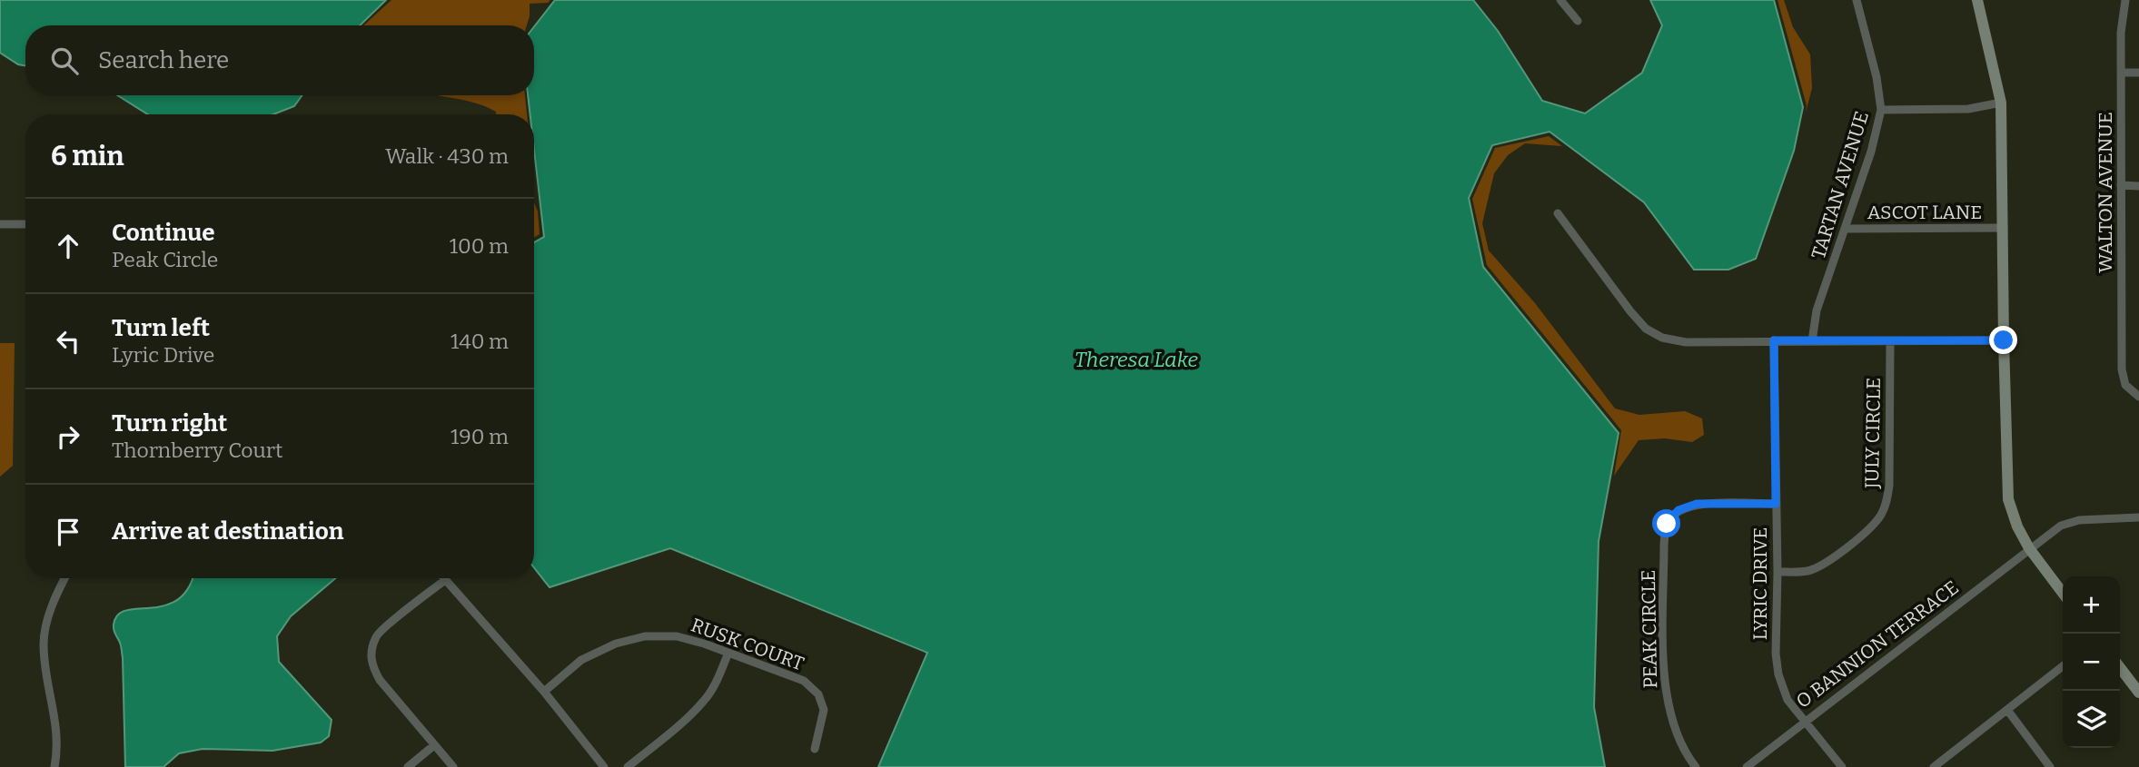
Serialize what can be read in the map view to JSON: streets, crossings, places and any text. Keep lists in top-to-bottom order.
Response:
{
  "streets": {
    "street": [
      "TARTAN AVENUE",
      "WALTON AVENUE",
      "ASCOT LANE",
      "JULY CIRCLE",
      "LYRIC DRIVE",
      "PEAK CIRCLE",
      "RUSK COURT",
      "O BANNION TERRACE"
    ]
  },
  "crossings": [
    ["TARTAN AVENUE", "ASCOT LANE"],
    ["JULY CIRCLE", "LYRIC DRIVE"],
    ["LYRIC DRIVE", "PEAK CIRCLE"],
    ["LYRIC DRIVE", "O BANNION TERRACE"]
  ],
  "water": ["Theresa Lake"],
  "page": {
    "search": "Search here",
    "heading": ["6 min", "Walk · 430 m"],
    "list": [
      ["Continue", "Peak Circle", "100 m"],
      ["Turn left", "Lyric Drive", "140 m"],
      ["Turn right", "Thornberry Court", "190 m"],
      "Arrive at destination"
    ],
    "map_buttons": ["+", "−"]
  }
}
